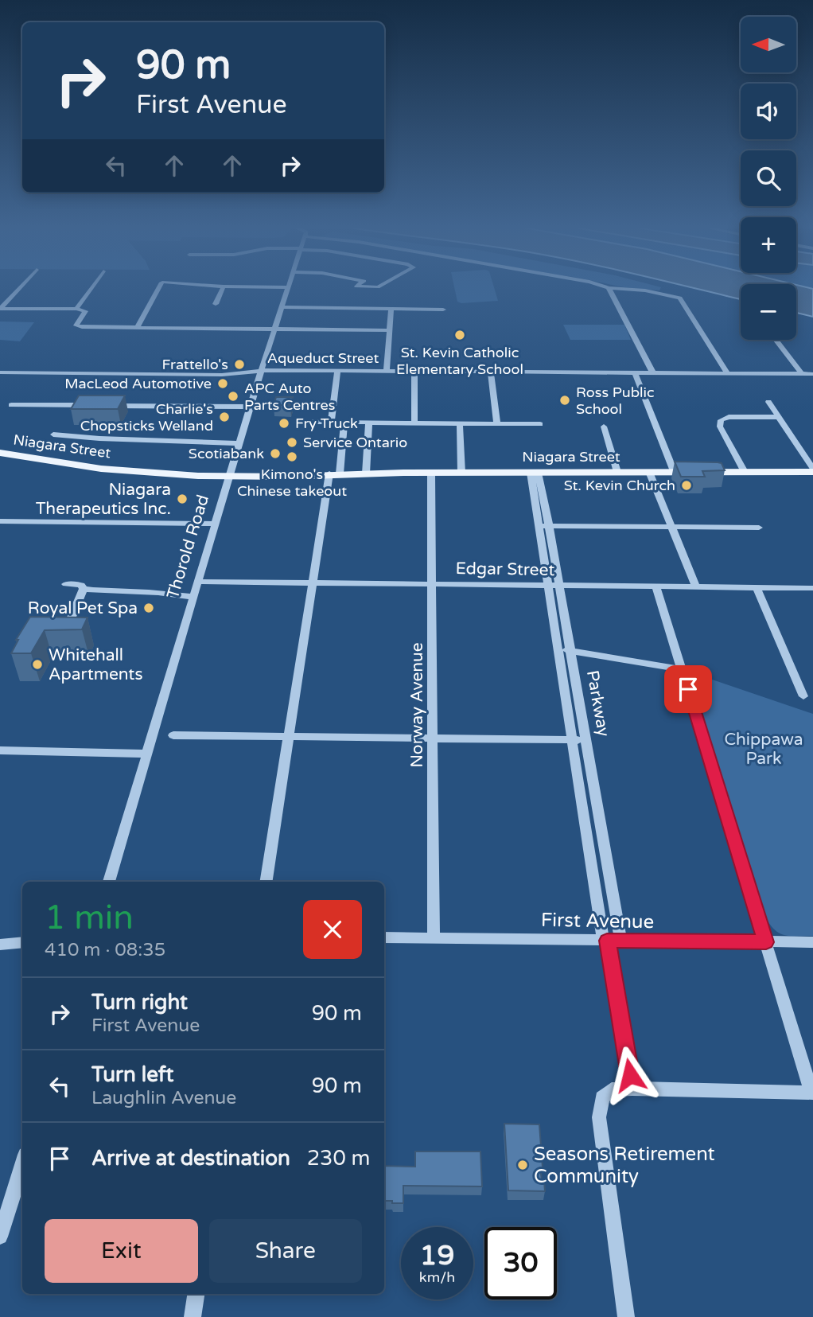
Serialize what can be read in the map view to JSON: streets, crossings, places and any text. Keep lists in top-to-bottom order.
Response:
{
  "streets": {
    "main road": ["Niagara Street"],
    "street": [
      "Aqueduct Street",
      "Thorold Road",
      "Edgar Street",
      "Parkway",
      "Norway Avenue",
      "First Avenue"
    ]
  },
  "crossings": [
    ["Aqueduct Street", "Thorold Road"],
    ["Niagara Street", "Thorold Road"],
    ["Niagara Street", "Parkway"],
    ["Niagara Street", "Norway Avenue"],
    ["Thorold Road", "Edgar Street"],
    ["Edgar Street", "Parkway"],
    ["Edgar Street", "Norway Avenue"],
    ["Parkway", "First Avenue"],
    ["Norway Avenue", "First Avenue"]
  ],
  "parks": ["Chippawa Park"],
  "places": [
    "St. Kevin Catholic Elementary School",
    "Frattello's",
    "MacLeod Automotive",
    "APC Auto Parts Centres",
    "Ross Public School",
    "Charlie's Chopsticks Welland",
    "Fry Truck",
    "Service Ontario",
    "Scotiabank",
    "Kimono's Chinese takeout",
    "St. Kevin Church",
    "Niagara Therapeutics Inc.",
    "Royal Pet Spa",
    "Whitehall Apartments",
    "Seasons Retirement Community"
  ],
  "north": "left",
  "page": {
    "map_buttons": ["+", "−"],
    "turn": ["90 m", "First Avenue"],
    "heading": ["1 min", "410 m · 08:35"],
    "list": [
      {
        "name": "Turn right",
        "note": "First Avenue",
        "value": "90 m"
      },
      {
        "name": "Turn left",
        "note": "Laughlin Avenue",
        "value": "90 m"
      },
      {
        "name": "Arrive at destination",
        "value": "230 m"
      }
    ],
    "buttons": ["Exit", "Share"],
    "speed": "19 km/h",
    "limit": "30"
  }
}
